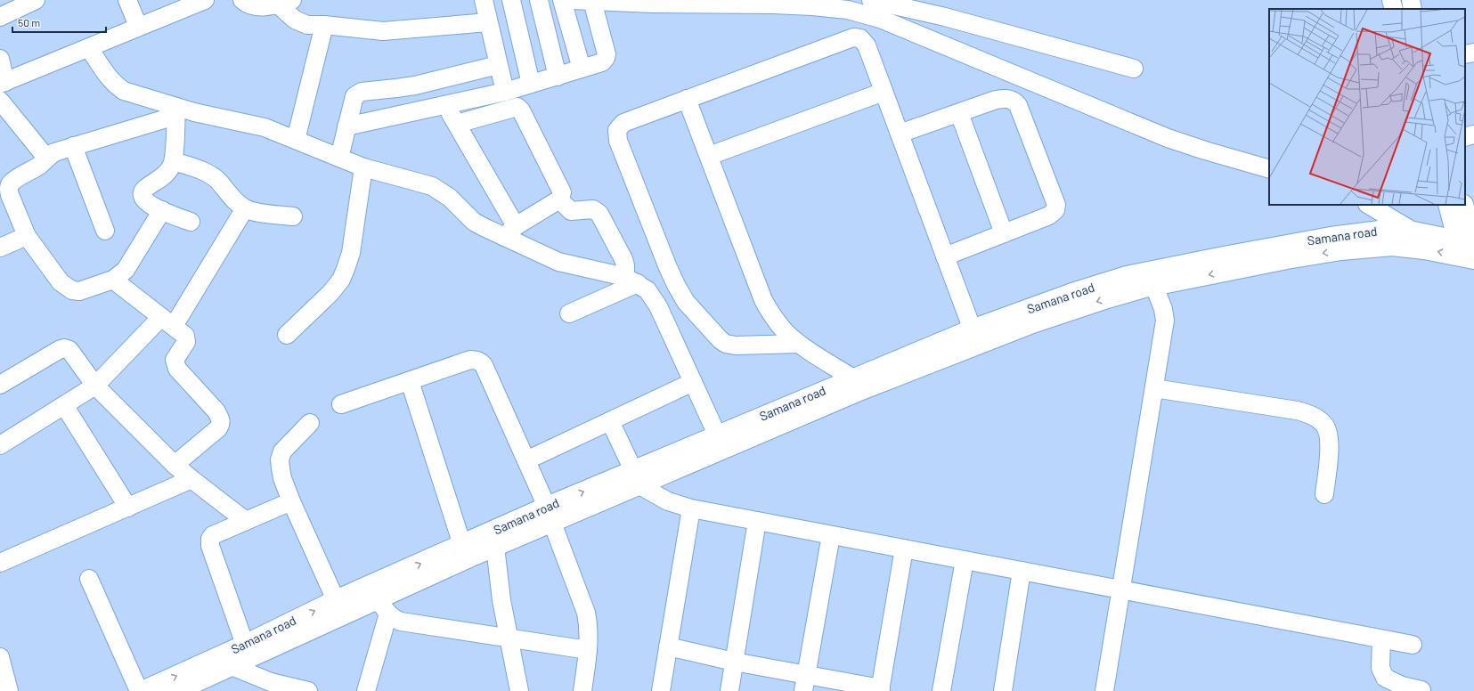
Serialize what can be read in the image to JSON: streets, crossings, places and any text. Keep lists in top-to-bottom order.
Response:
{
  "streets": {
    "main road": ["Samana road"]
  },
  "scale_bar": "50 m"
}
